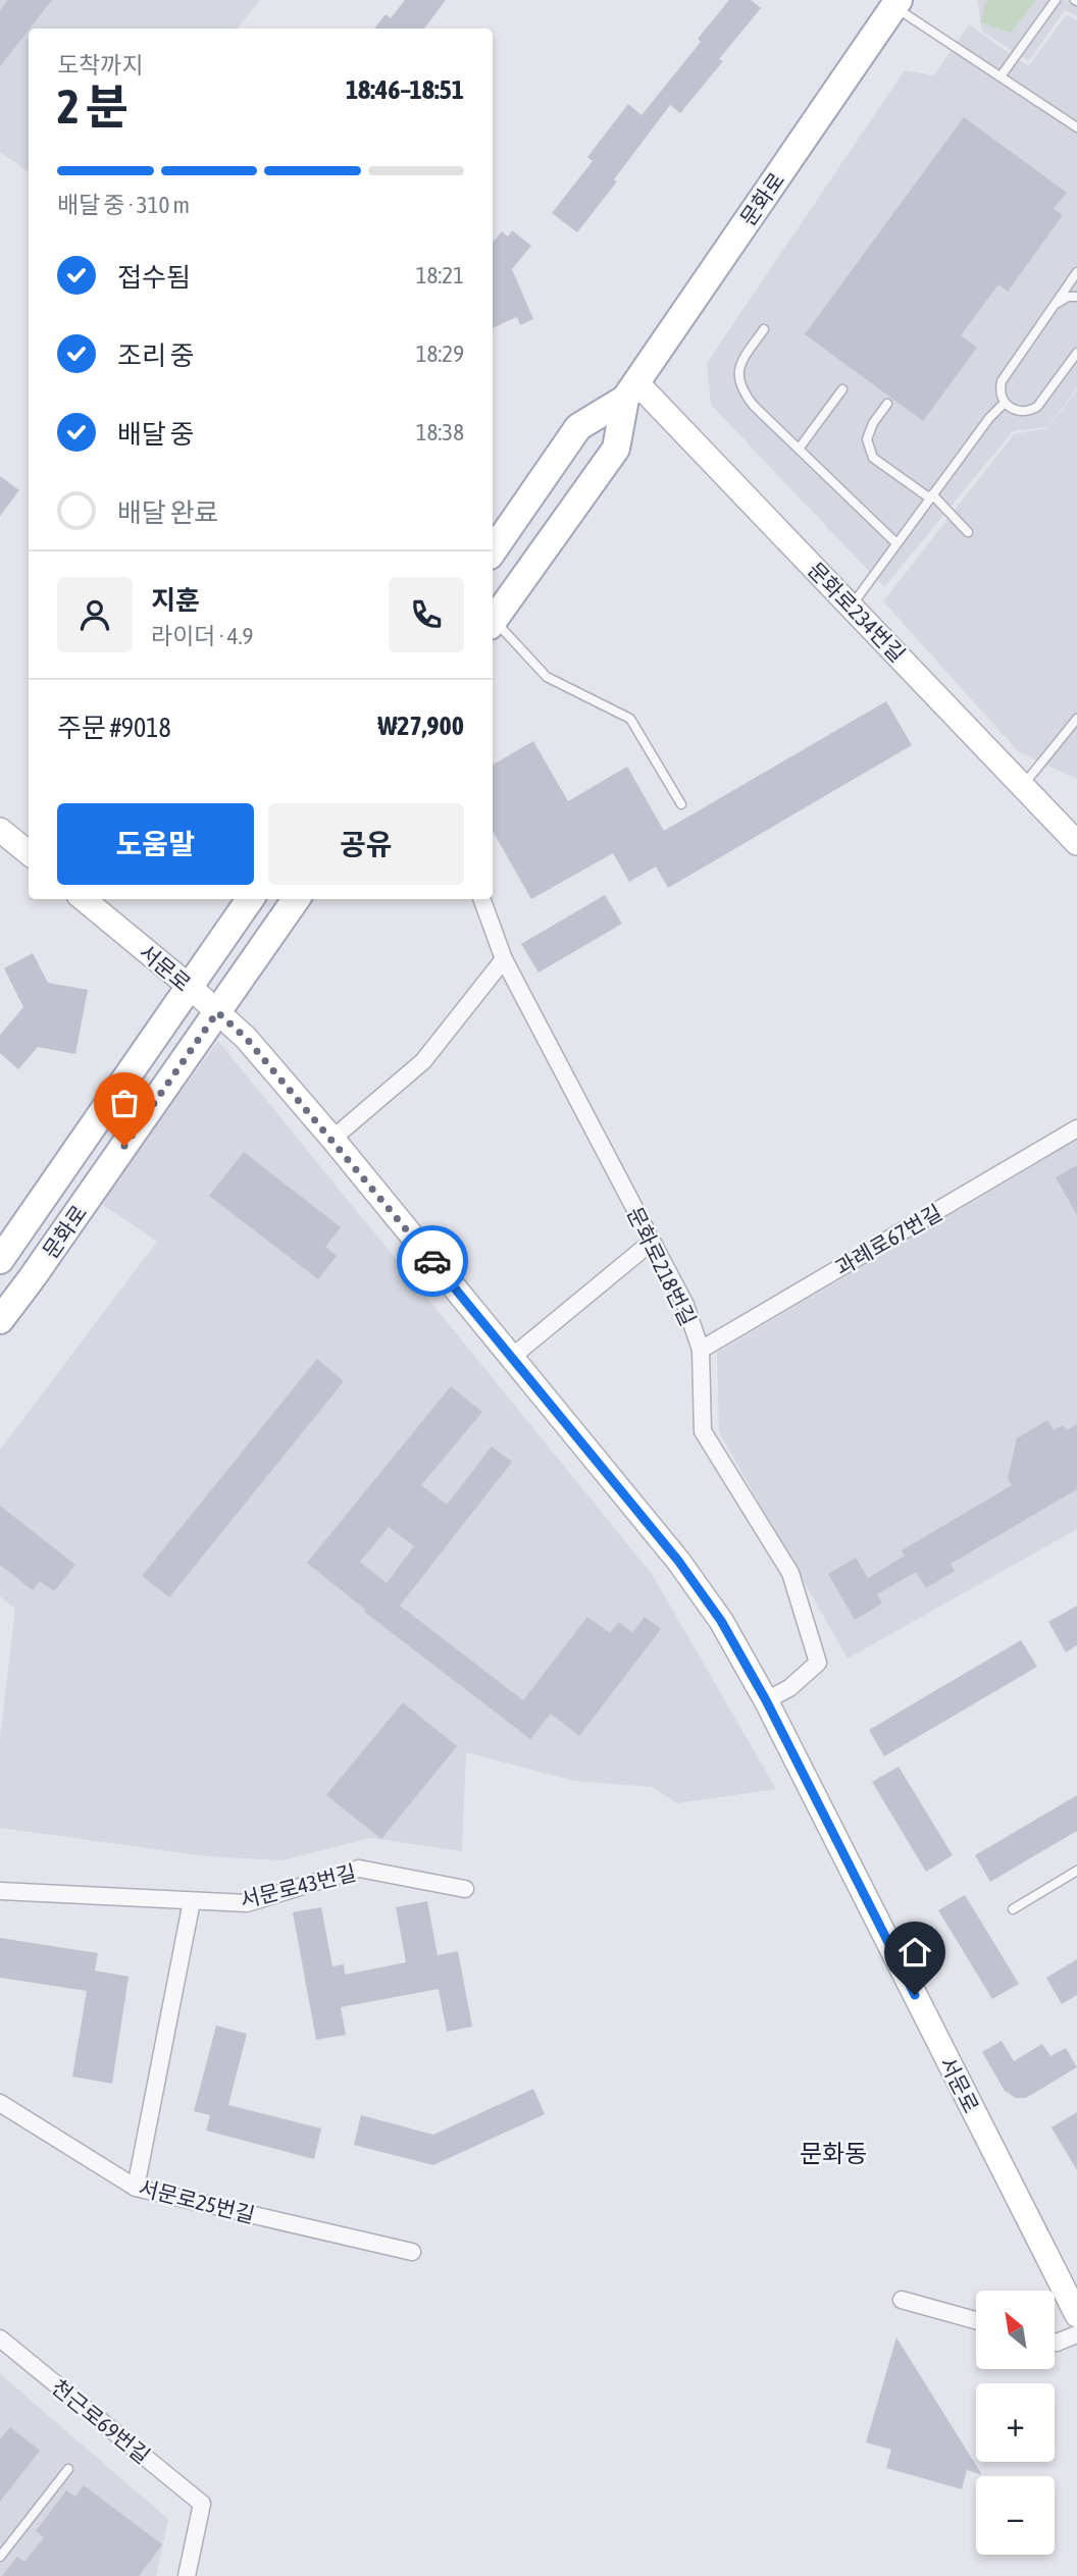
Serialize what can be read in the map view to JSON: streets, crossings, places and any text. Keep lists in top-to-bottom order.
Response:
{
  "streets": {
    "main road": ["문화로", "문화로234번길", "서문로"],
    "street": [
      "과례로67번길",
      "문화로218번길",
      "서문로43번길",
      "서문로25번길",
      "천근로69번길"
    ]
  },
  "crossings": [
    ["문화로", "문화로234번길"],
    ["문화로", "서문로"],
    ["서문로", "문화로218번길"],
    ["과례로67번길", "문화로218번길"]
  ],
  "districts": ["문화동"],
  "north": "top left",
  "page": {
    "heading": ["2 분", "도착까지", "18:46–18:51"],
    "panel": [
      "지훈",
      "라이더 · 4.9",
      "주문 #9018",
      "₩27,900"
    ],
    "bar": "배달 중 · 310 m",
    "list": [
      ["접수됨", "18:21"],
      ["조리 중", "18:29"],
      ["배달 중", "18:38"],
      "배달 완료"
    ],
    "buttons": ["도움말", "공유"],
    "map_buttons": ["+", "−"]
  }
}
